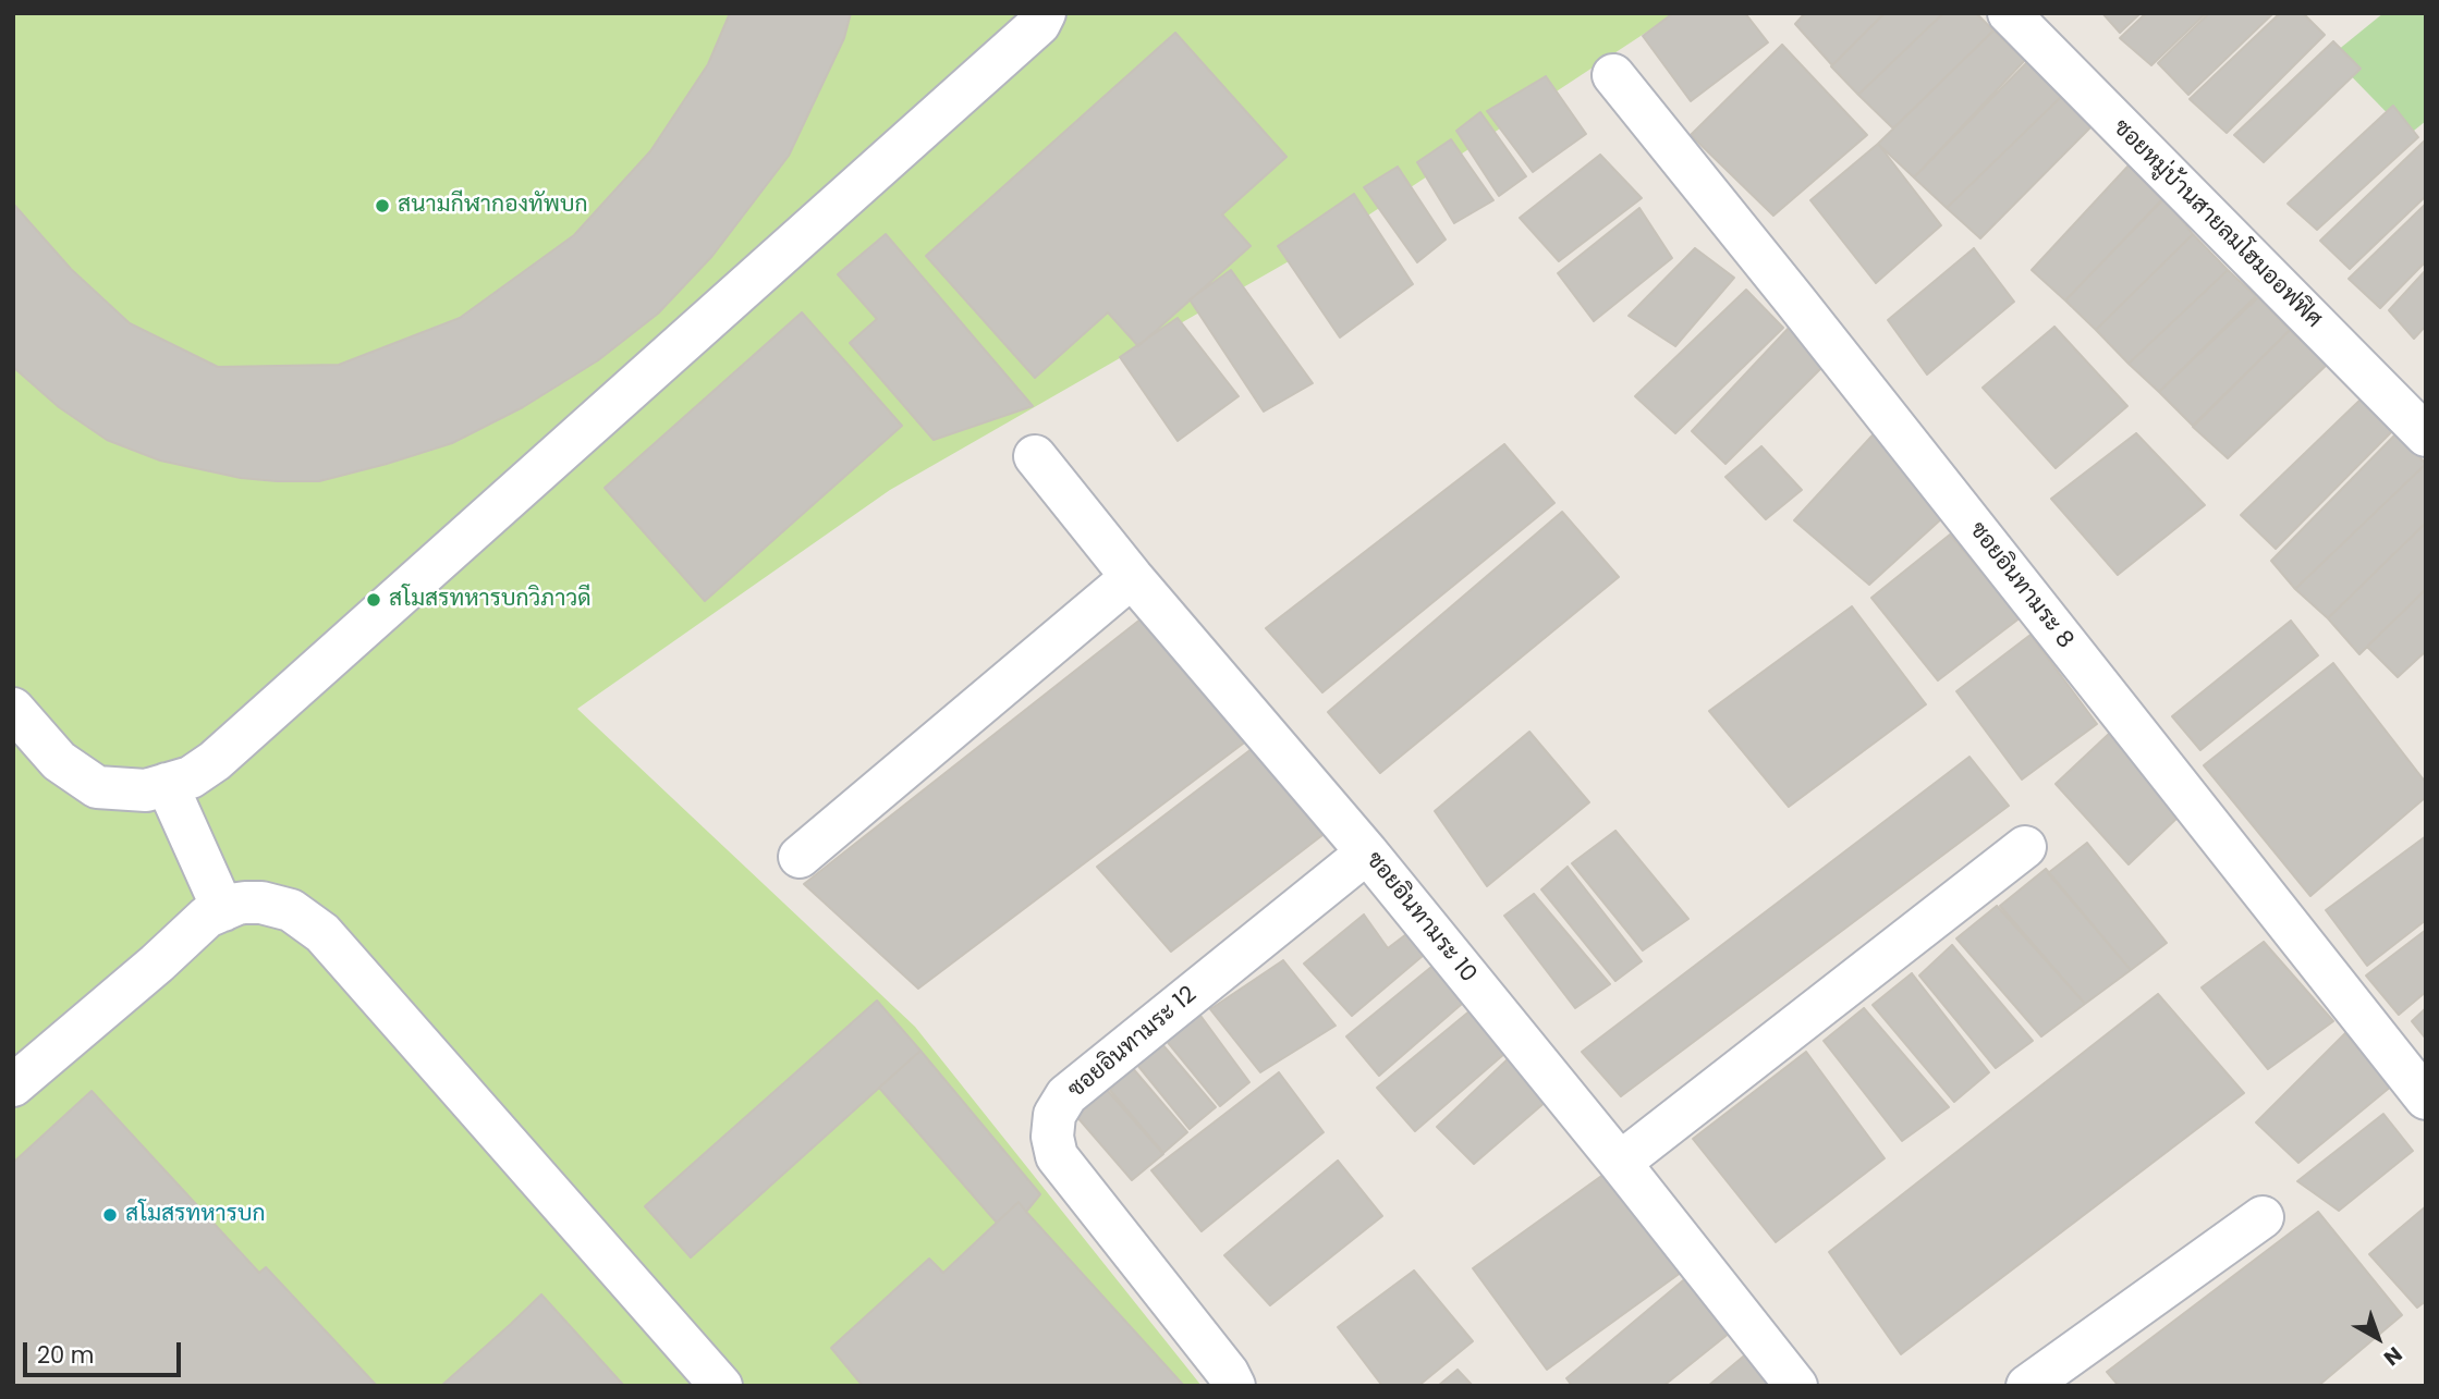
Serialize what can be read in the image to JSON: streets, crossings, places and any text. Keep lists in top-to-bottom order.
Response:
{
  "streets": {
    "street": [
      "ซอยหมู่บ้านสายลมโฮมออฟฟิศ",
      "ซอยอินทามระ 8",
      "ซอยอินทามระ 10",
      "ซอยอินทามระ 12"
    ]
  },
  "crossings": [
    ["ซอยอินทามระ 10", "ซอยอินทามระ 12"]
  ],
  "places": ["สนามกีฬากองทัพบก", "สโมสรทหารบกวิภาวดี", "สโมสรทหารบก"],
  "scale_bar": "20 m",
  "north": "bottom right"
}
